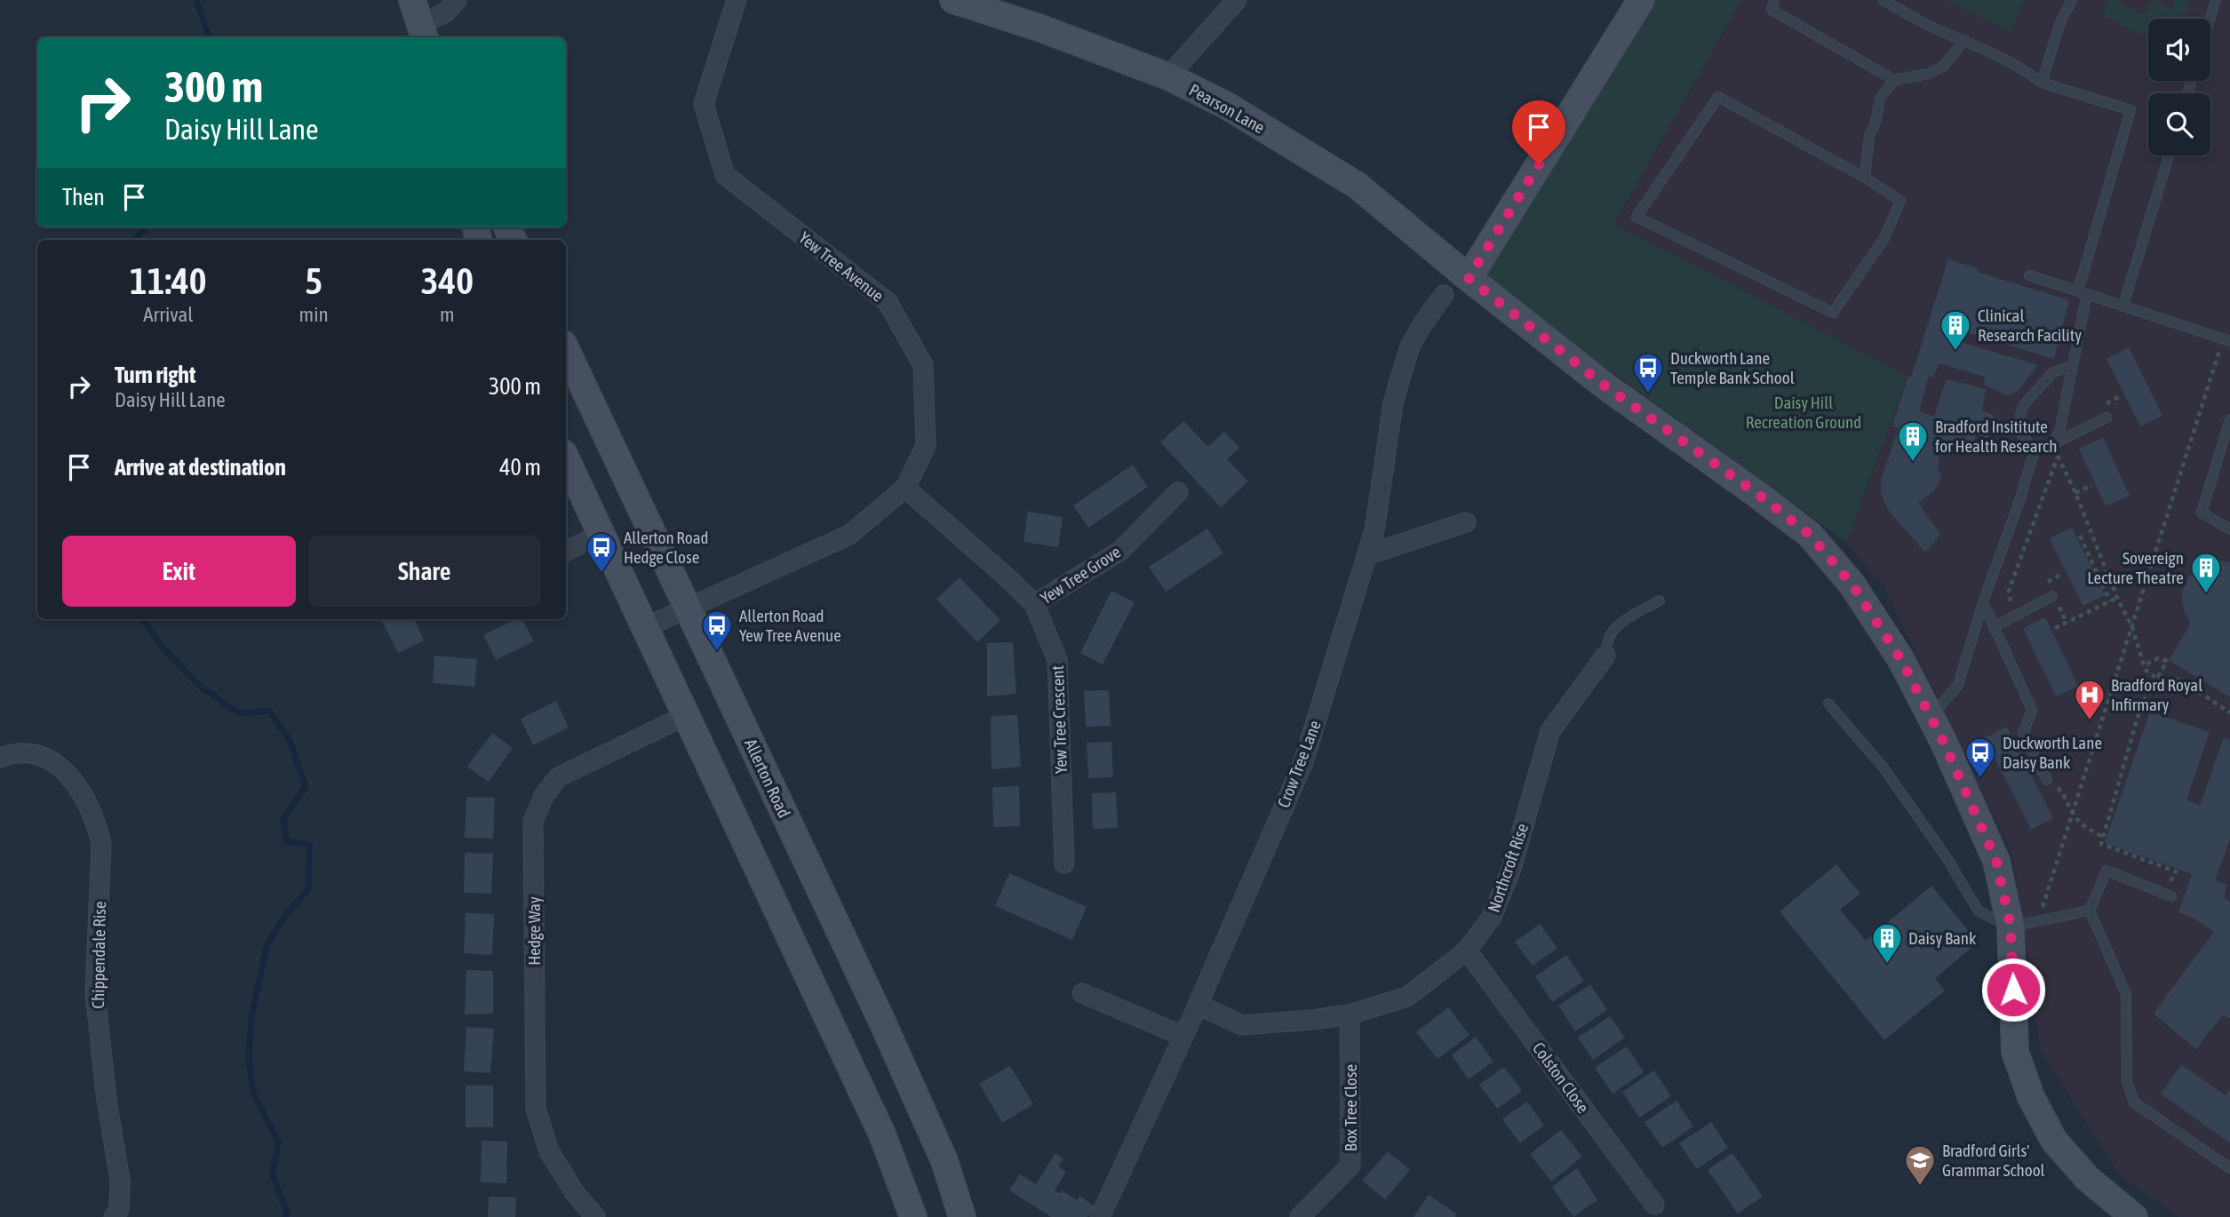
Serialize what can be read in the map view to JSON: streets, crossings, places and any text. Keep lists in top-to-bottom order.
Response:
{
  "streets": {
    "street": [
      "Pearson Lane",
      "Yew Tree Avenue",
      "Yew Tree Grove",
      "Yew Tree Crescent",
      "Crow Tree Lane",
      "Allerton Road",
      "Northcroft Rise",
      "Hedge Way",
      "Chippendale Rise",
      "Colston Close",
      "Box Tree Close"
    ]
  },
  "crossings": [
    ["Yew Tree Avenue", "Yew Tree Crescent"],
    ["Yew Tree Avenue", "Allerton Road"],
    ["Yew Tree Grove", "Yew Tree Crescent"],
    ["Crow Tree Lane", "Northcroft Rise"],
    ["Northcroft Rise", "Colston Close"],
    ["Northcroft Rise", "Box Tree Close"]
  ],
  "parks": ["Daisy Hill Recreation Ground"],
  "places": {
    "building": [
      "Clinical Research Facility",
      "Bradford Insititute for Health Research",
      "Sovereign Lecture Theatre",
      "Daisy Bank"
    ],
    "bus stop": [
      "Duckworth Lane Temple Bank School",
      "Allerton Road Hedge Close",
      "Allerton Road Yew Tree Avenue",
      "Duckworth Lane Daisy Bank"
    ],
    "hospital": ["Bradford Royal Infirmary"],
    "school or university": ["Bradford Girls' Grammar School"]
  },
  "page": {
    "turn": ["300 m", "Daisy Hill Lane"],
    "then": "Then",
    "eta": [
      "11:40",
      "Arrival",
      "5",
      "min",
      "340",
      "m"
    ],
    "list": [
      {
        "name": "Turn right",
        "note": "Daisy Hill Lane",
        "value": "300 m"
      },
      {
        "name": "Arrive at destination",
        "value": "40 m"
      }
    ],
    "buttons": ["Exit", "Share"]
  }
}
